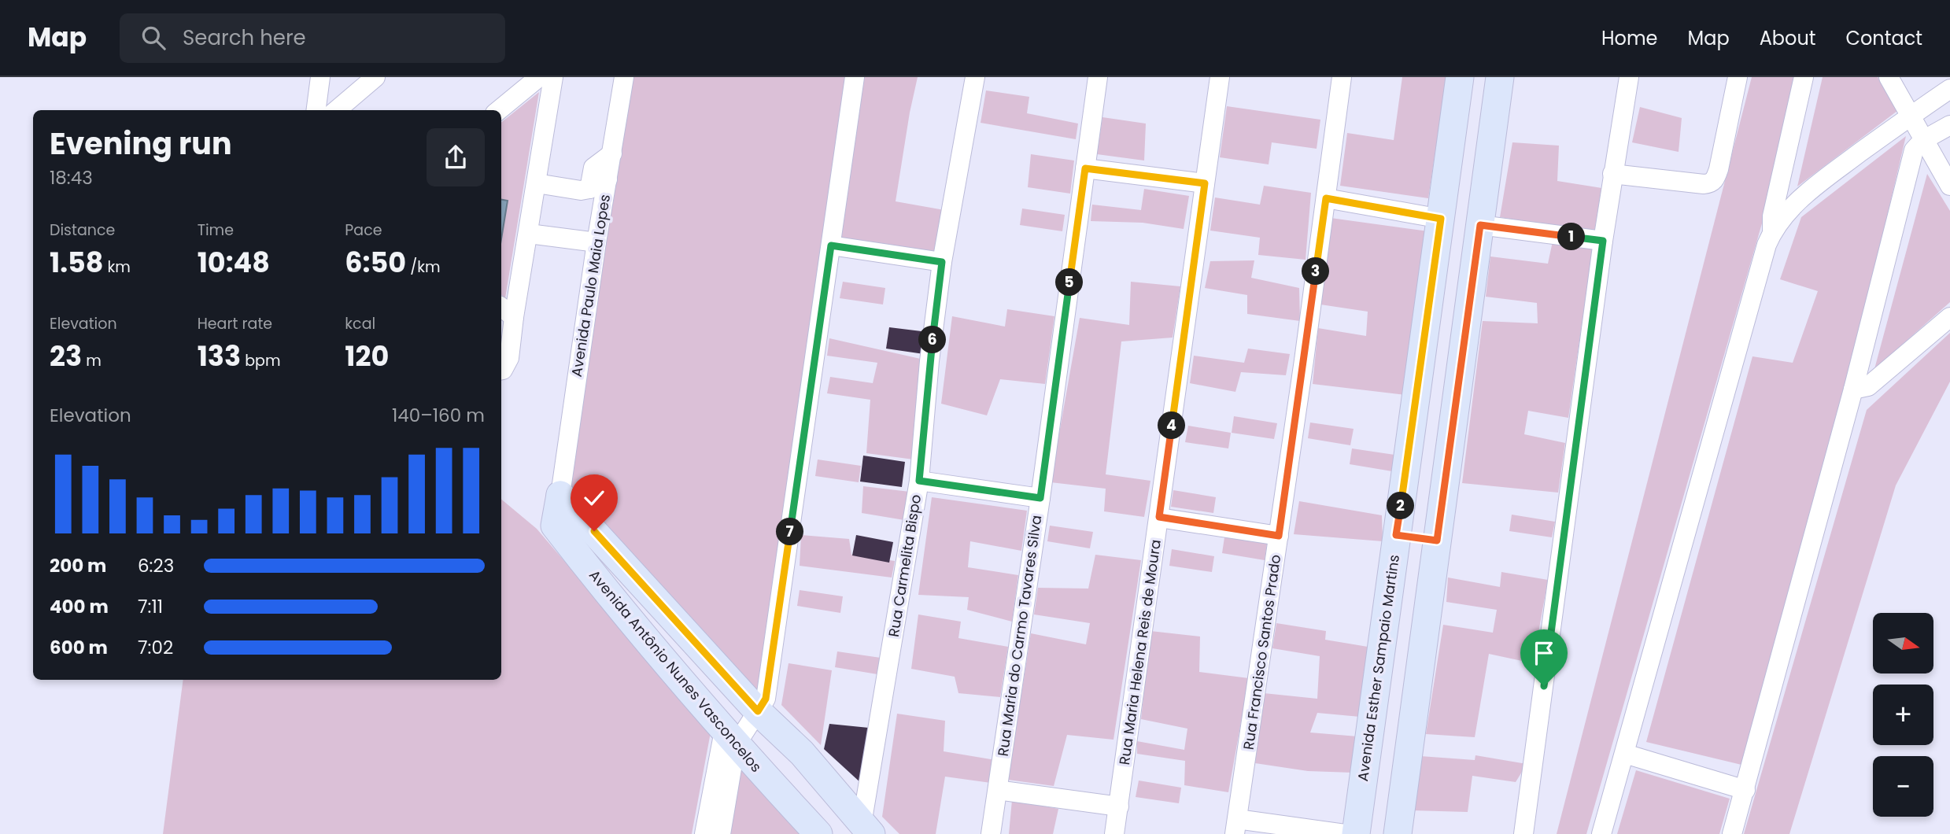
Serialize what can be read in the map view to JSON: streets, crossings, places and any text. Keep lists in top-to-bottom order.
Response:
{
  "streets": {
    "street": [
      "Avenida Paulo Maia Lopes",
      "Rua Carmelita Bispo",
      "Rua Maria do Carmo Tavares Silva",
      "Rua Maria Helena Reis de Moura",
      "Rua Francisco Santos Prado",
      "Avenida Esther Sampaio Martins",
      "Avenida Antônio Nunes Vasconcelos"
    ]
  },
  "crossings": [
    ["Avenida Paulo Maia Lopes", "Avenida Antônio Nunes Vasconcelos"],
    ["Rua Carmelita Bispo", "Avenida Antônio Nunes Vasconcelos"]
  ],
  "north": "right",
  "page": {
    "header": "Map",
    "search": "Search here",
    "nav": [
      "Home",
      "Map",
      "About",
      "Contact"
    ],
    "heading": ["Evening run", "18:43"],
    "stats": [
      ["Distance", "1.58 km"],
      ["Time", "10:48"],
      ["Pace", "6:50 /km"],
      ["Elevation", "23 m"],
      ["Heart rate", "133 bpm"],
      ["kcal", "120"]
    ],
    "pins": [
      "1",
      "3",
      "5",
      "6",
      "4",
      "2",
      "7"
    ],
    "chart": ["Elevation", "140–160 m"],
    "list": [
      {
        "name": "200 m",
        "note": "6:23"
      },
      {
        "name": "400 m",
        "note": "7:11"
      },
      {
        "name": "600 m",
        "note": "7:02"
      }
    ],
    "map_buttons": ["+", "−"]
  }
}
